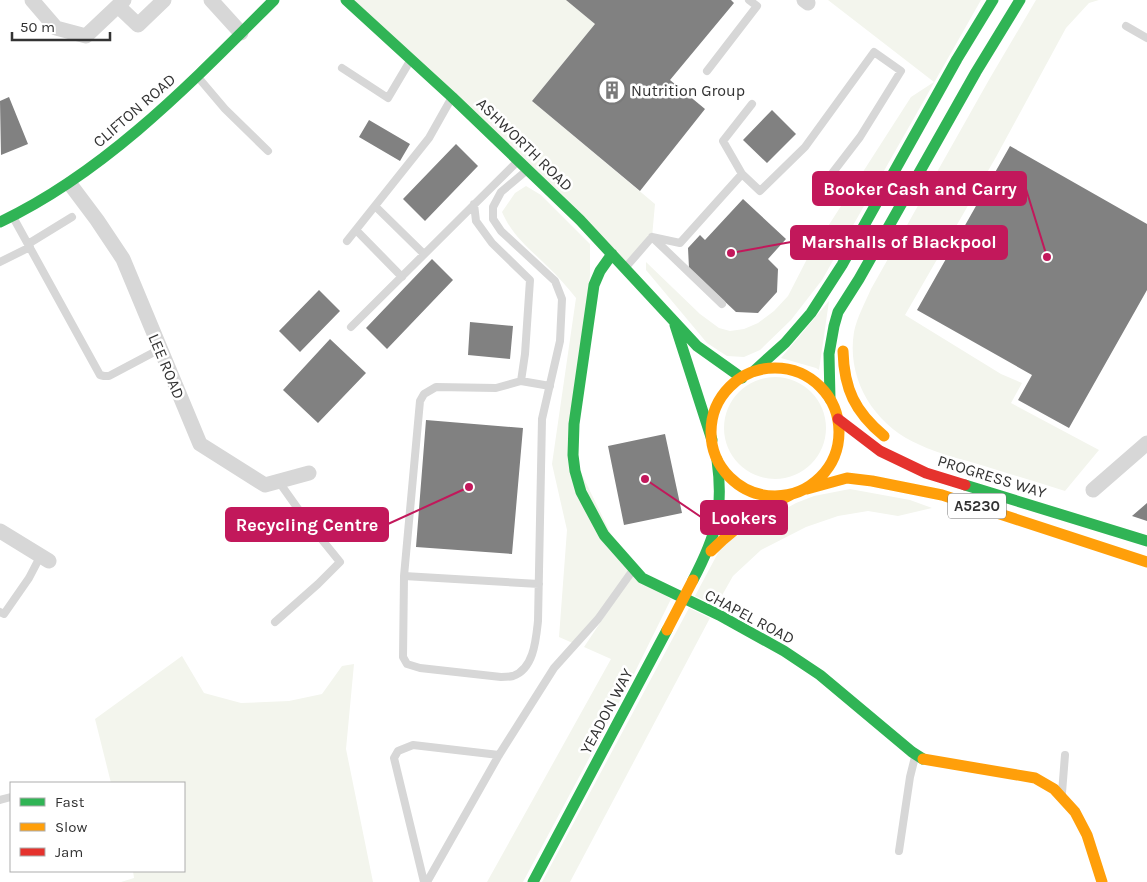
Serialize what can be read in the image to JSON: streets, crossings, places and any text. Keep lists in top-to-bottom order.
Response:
{
  "streets": {
    "street": [
      "CLIFTON ROAD",
      "ASHWORTH ROAD",
      "LEE ROAD",
      "PROGRESS WAY",
      "A5230",
      "CHAPEL ROAD",
      "YEADON WAY"
    ]
  },
  "crossings": [
    ["CLIFTON ROAD", "LEE ROAD"],
    ["ASHWORTH ROAD", "PROGRESS WAY"],
    ["ASHWORTH ROAD", "A5230"],
    ["ASHWORTH ROAD", "CHAPEL ROAD"],
    ["ASHWORTH ROAD", "YEADON WAY"],
    ["PROGRESS WAY", "A5230"],
    ["PROGRESS WAY", "YEADON WAY"],
    ["A5230", "YEADON WAY"]
  ],
  "places": {
    "building": ["Nutrition Group"],
    "other": [
      "Marshalls of Blackpool",
      "Booker Cash and Carry",
      "Lookers",
      "Recycling Centre"
    ]
  },
  "legend": ["Fast", "Slow", "Jam"],
  "scale_bar": "50 m"
}
